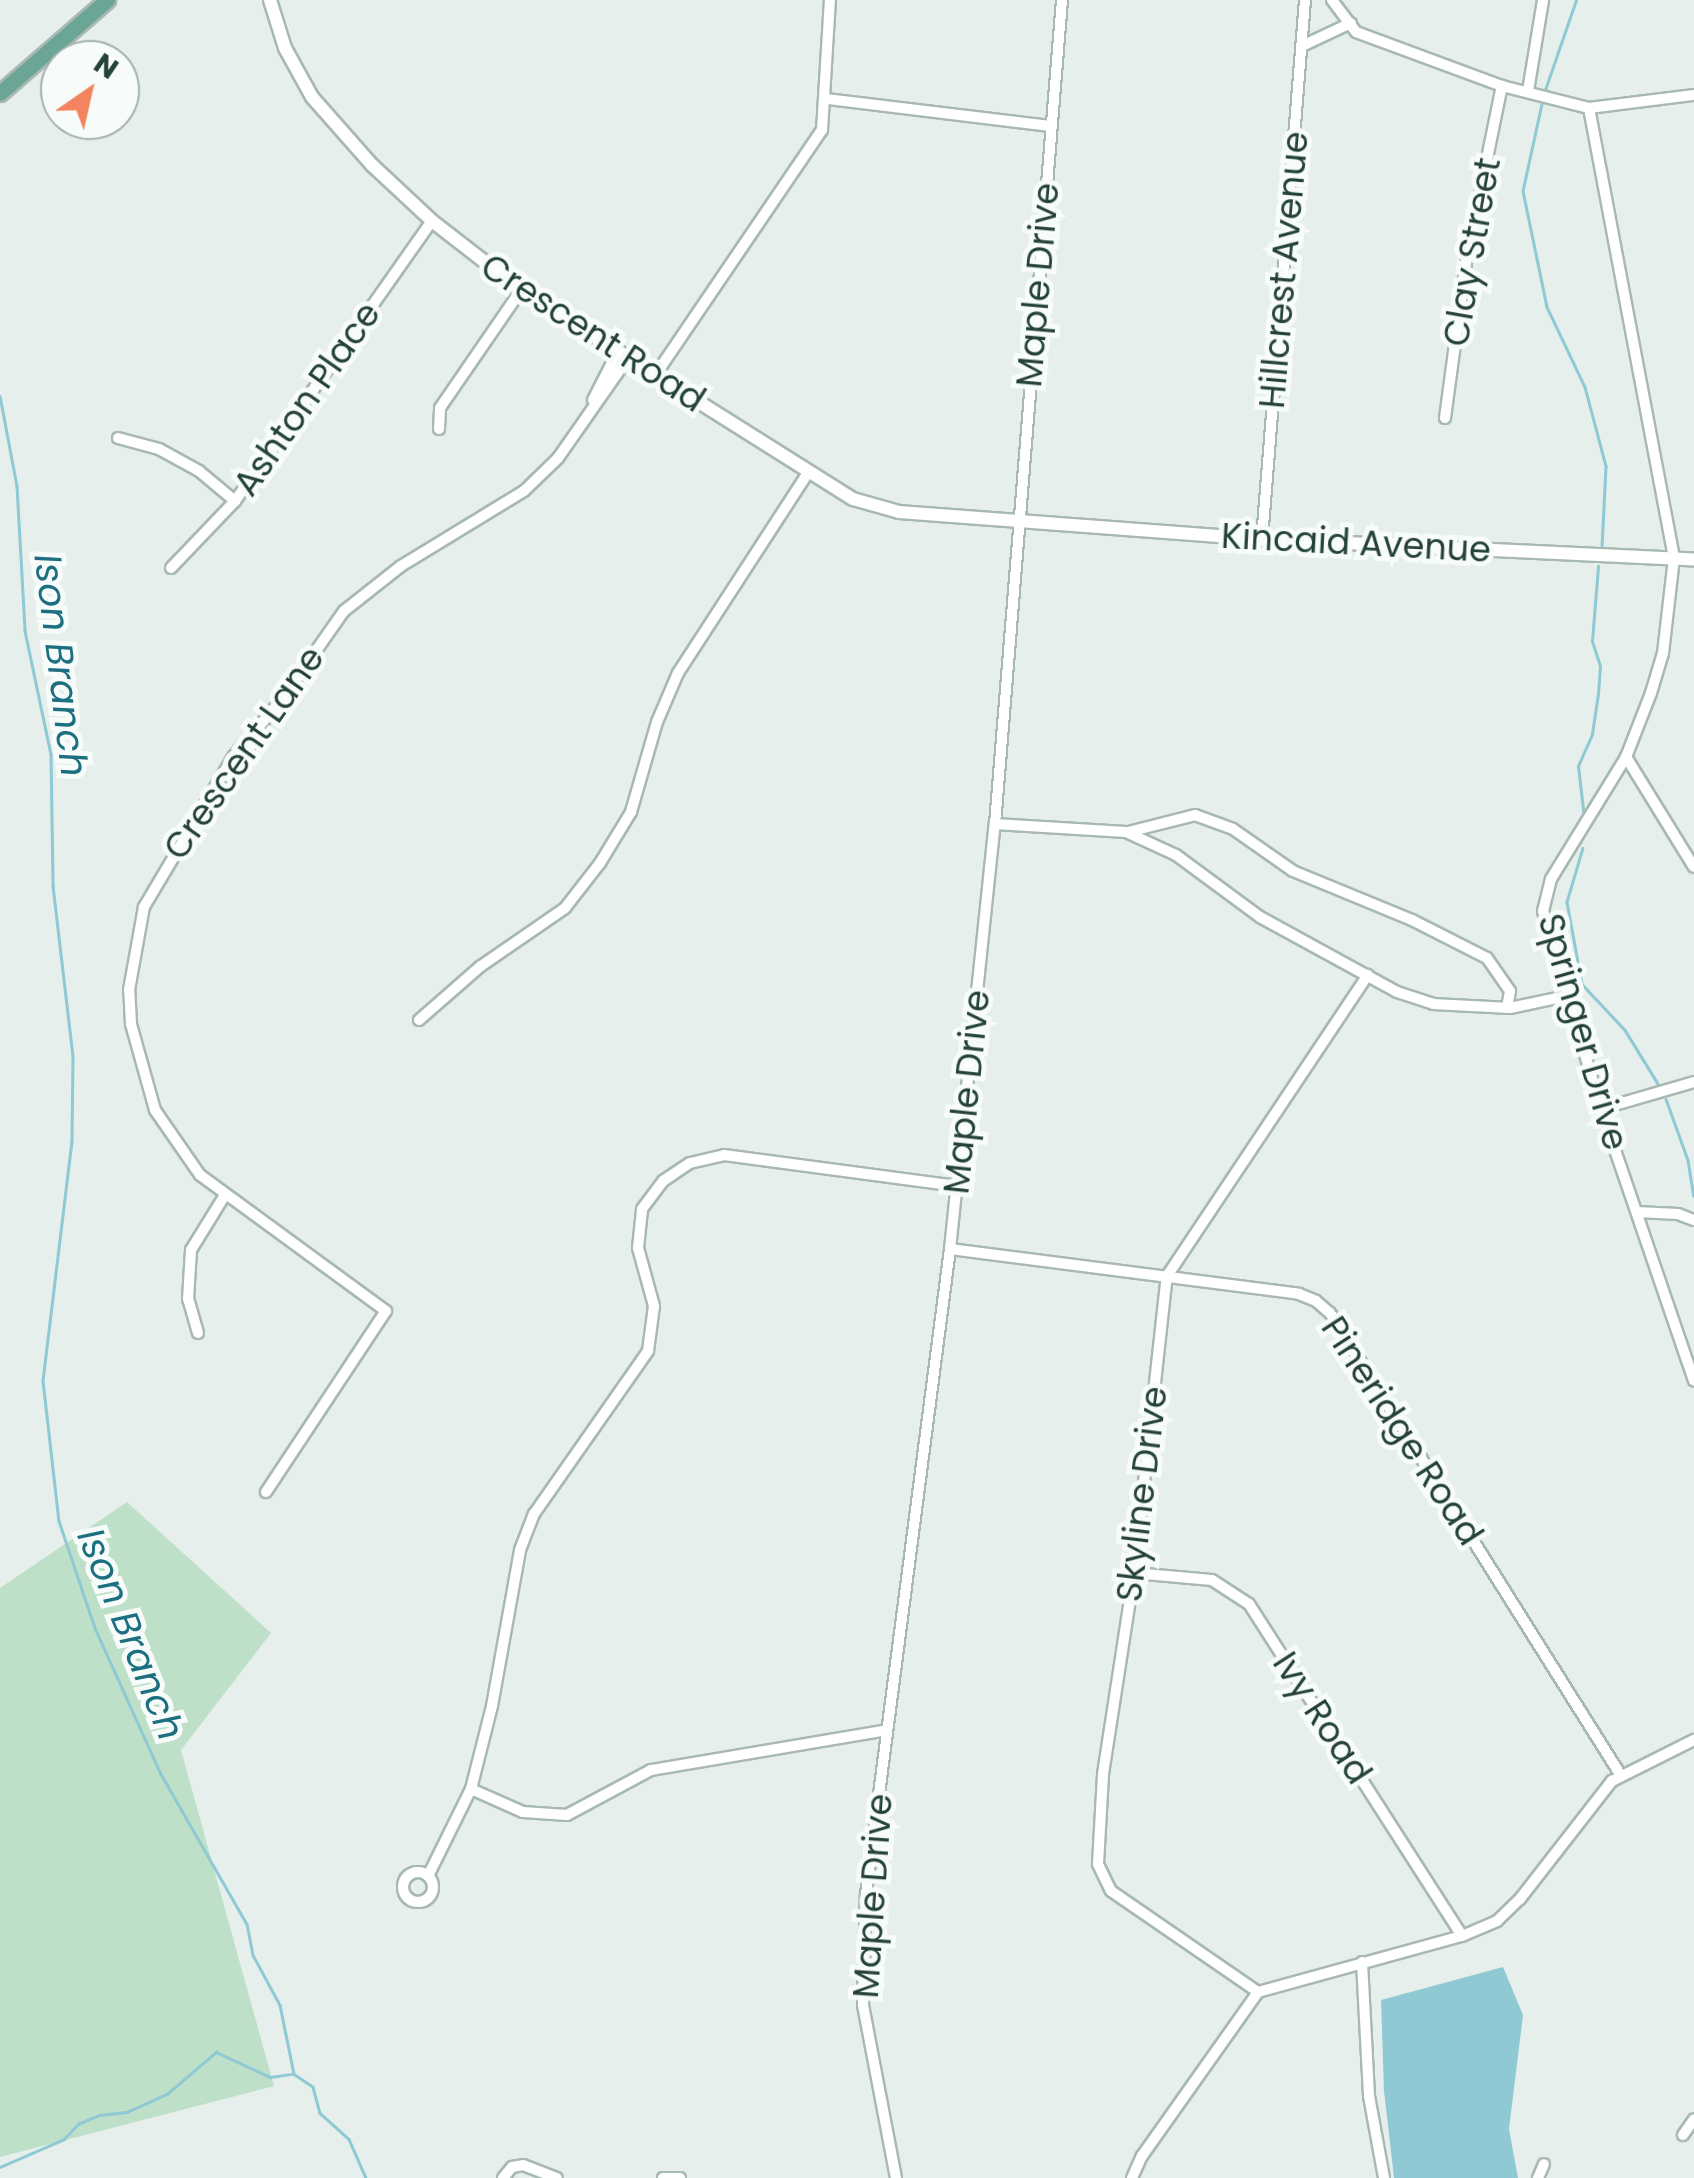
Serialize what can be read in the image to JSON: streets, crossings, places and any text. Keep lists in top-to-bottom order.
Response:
{
  "streets": {
    "street": [
      "Clay Street",
      "Hillcrest Avenue",
      "Maple Drive",
      "Crescent Road",
      "Ashton Place",
      "Kincaid Avenue",
      "Crescent Lane",
      "Springer Drive",
      "Pineridge Road",
      "Skyline Drive",
      "Ivy Road"
    ]
  },
  "crossings": [
    ["Hillcrest Avenue", "Kincaid Avenue"],
    ["Maple Drive", "Crescent Road"],
    ["Maple Drive", "Kincaid Avenue"],
    ["Maple Drive", "Pineridge Road"],
    ["Crescent Road", "Ashton Place"],
    ["Crescent Road", "Kincaid Avenue"],
    ["Crescent Road", "Crescent Lane"],
    ["Kincaid Avenue", "Springer Drive"],
    ["Pineridge Road", "Skyline Drive"],
    ["Skyline Drive", "Ivy Road"]
  ],
  "water": ["Ison Branch"],
  "north": "top right"
}
